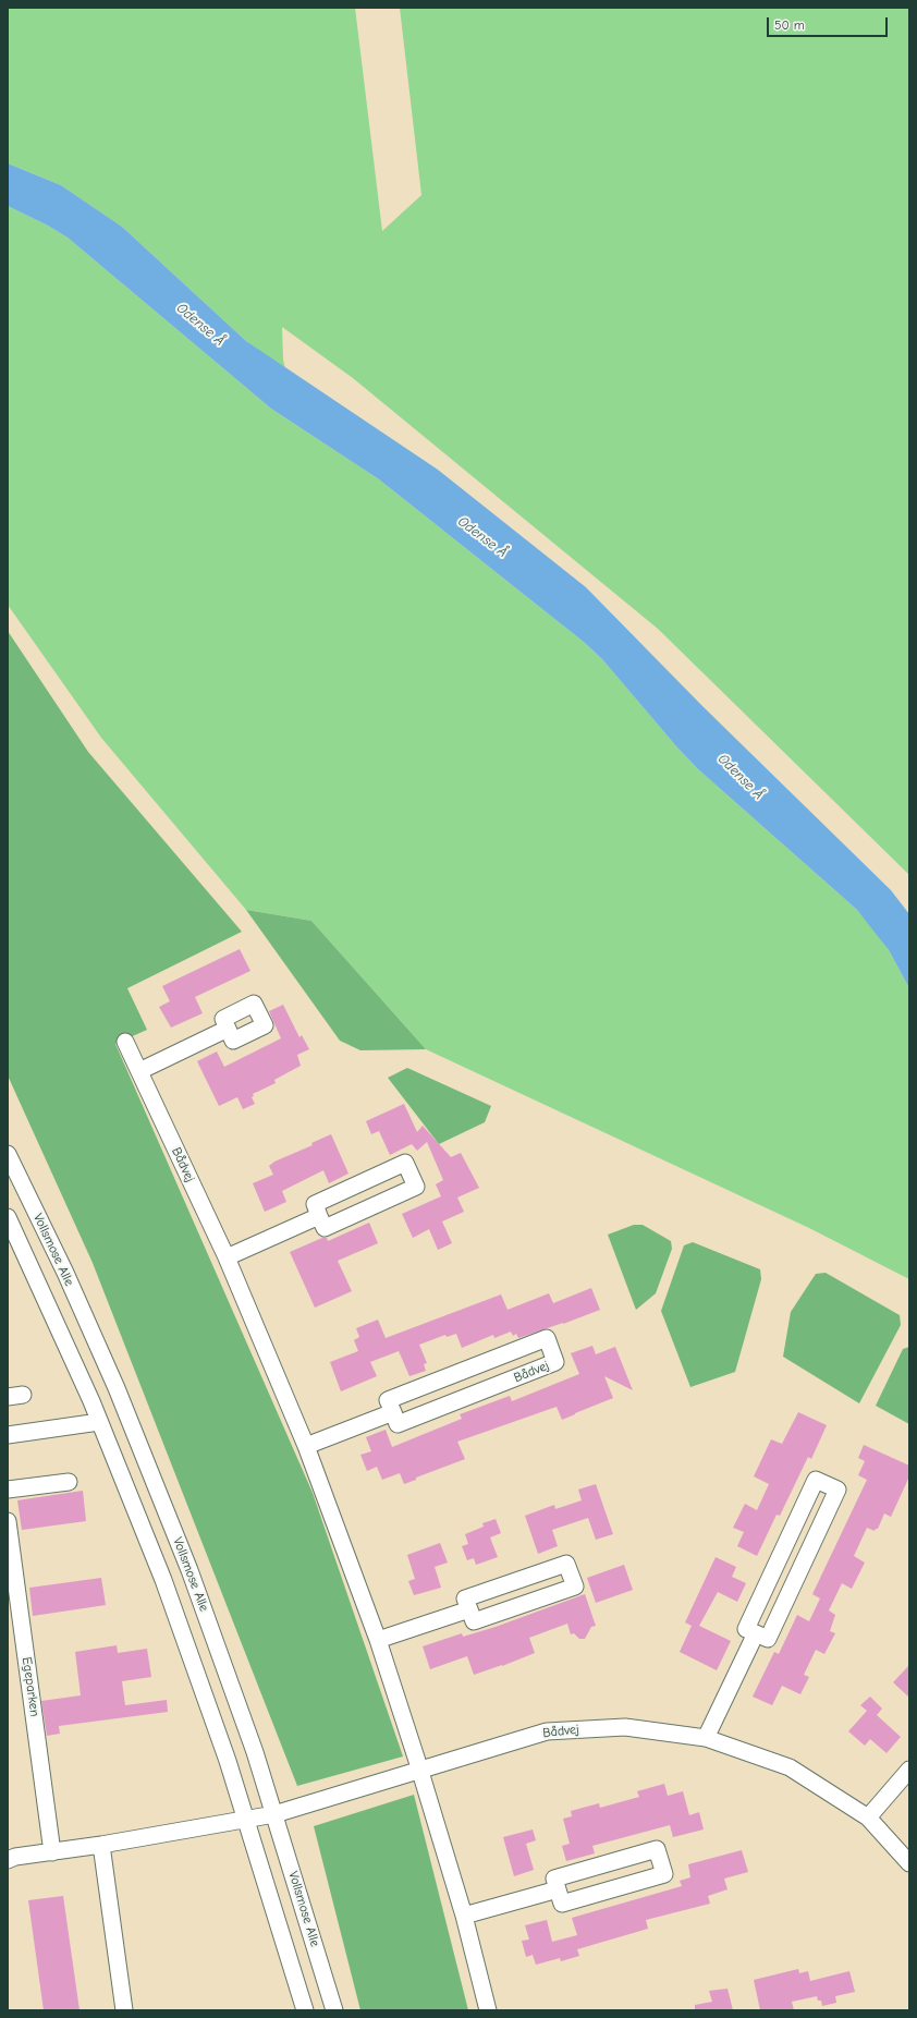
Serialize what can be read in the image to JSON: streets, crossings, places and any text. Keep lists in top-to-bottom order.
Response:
{
  "streets": {
    "street": ["Bådvej", "Vollsmose Alle", "Egeparken"]
  },
  "crossings": [
    ["Bådvej", "Vollsmose Alle"]
  ],
  "water": ["Odense Å"],
  "scale_bar": "50 m"
}
